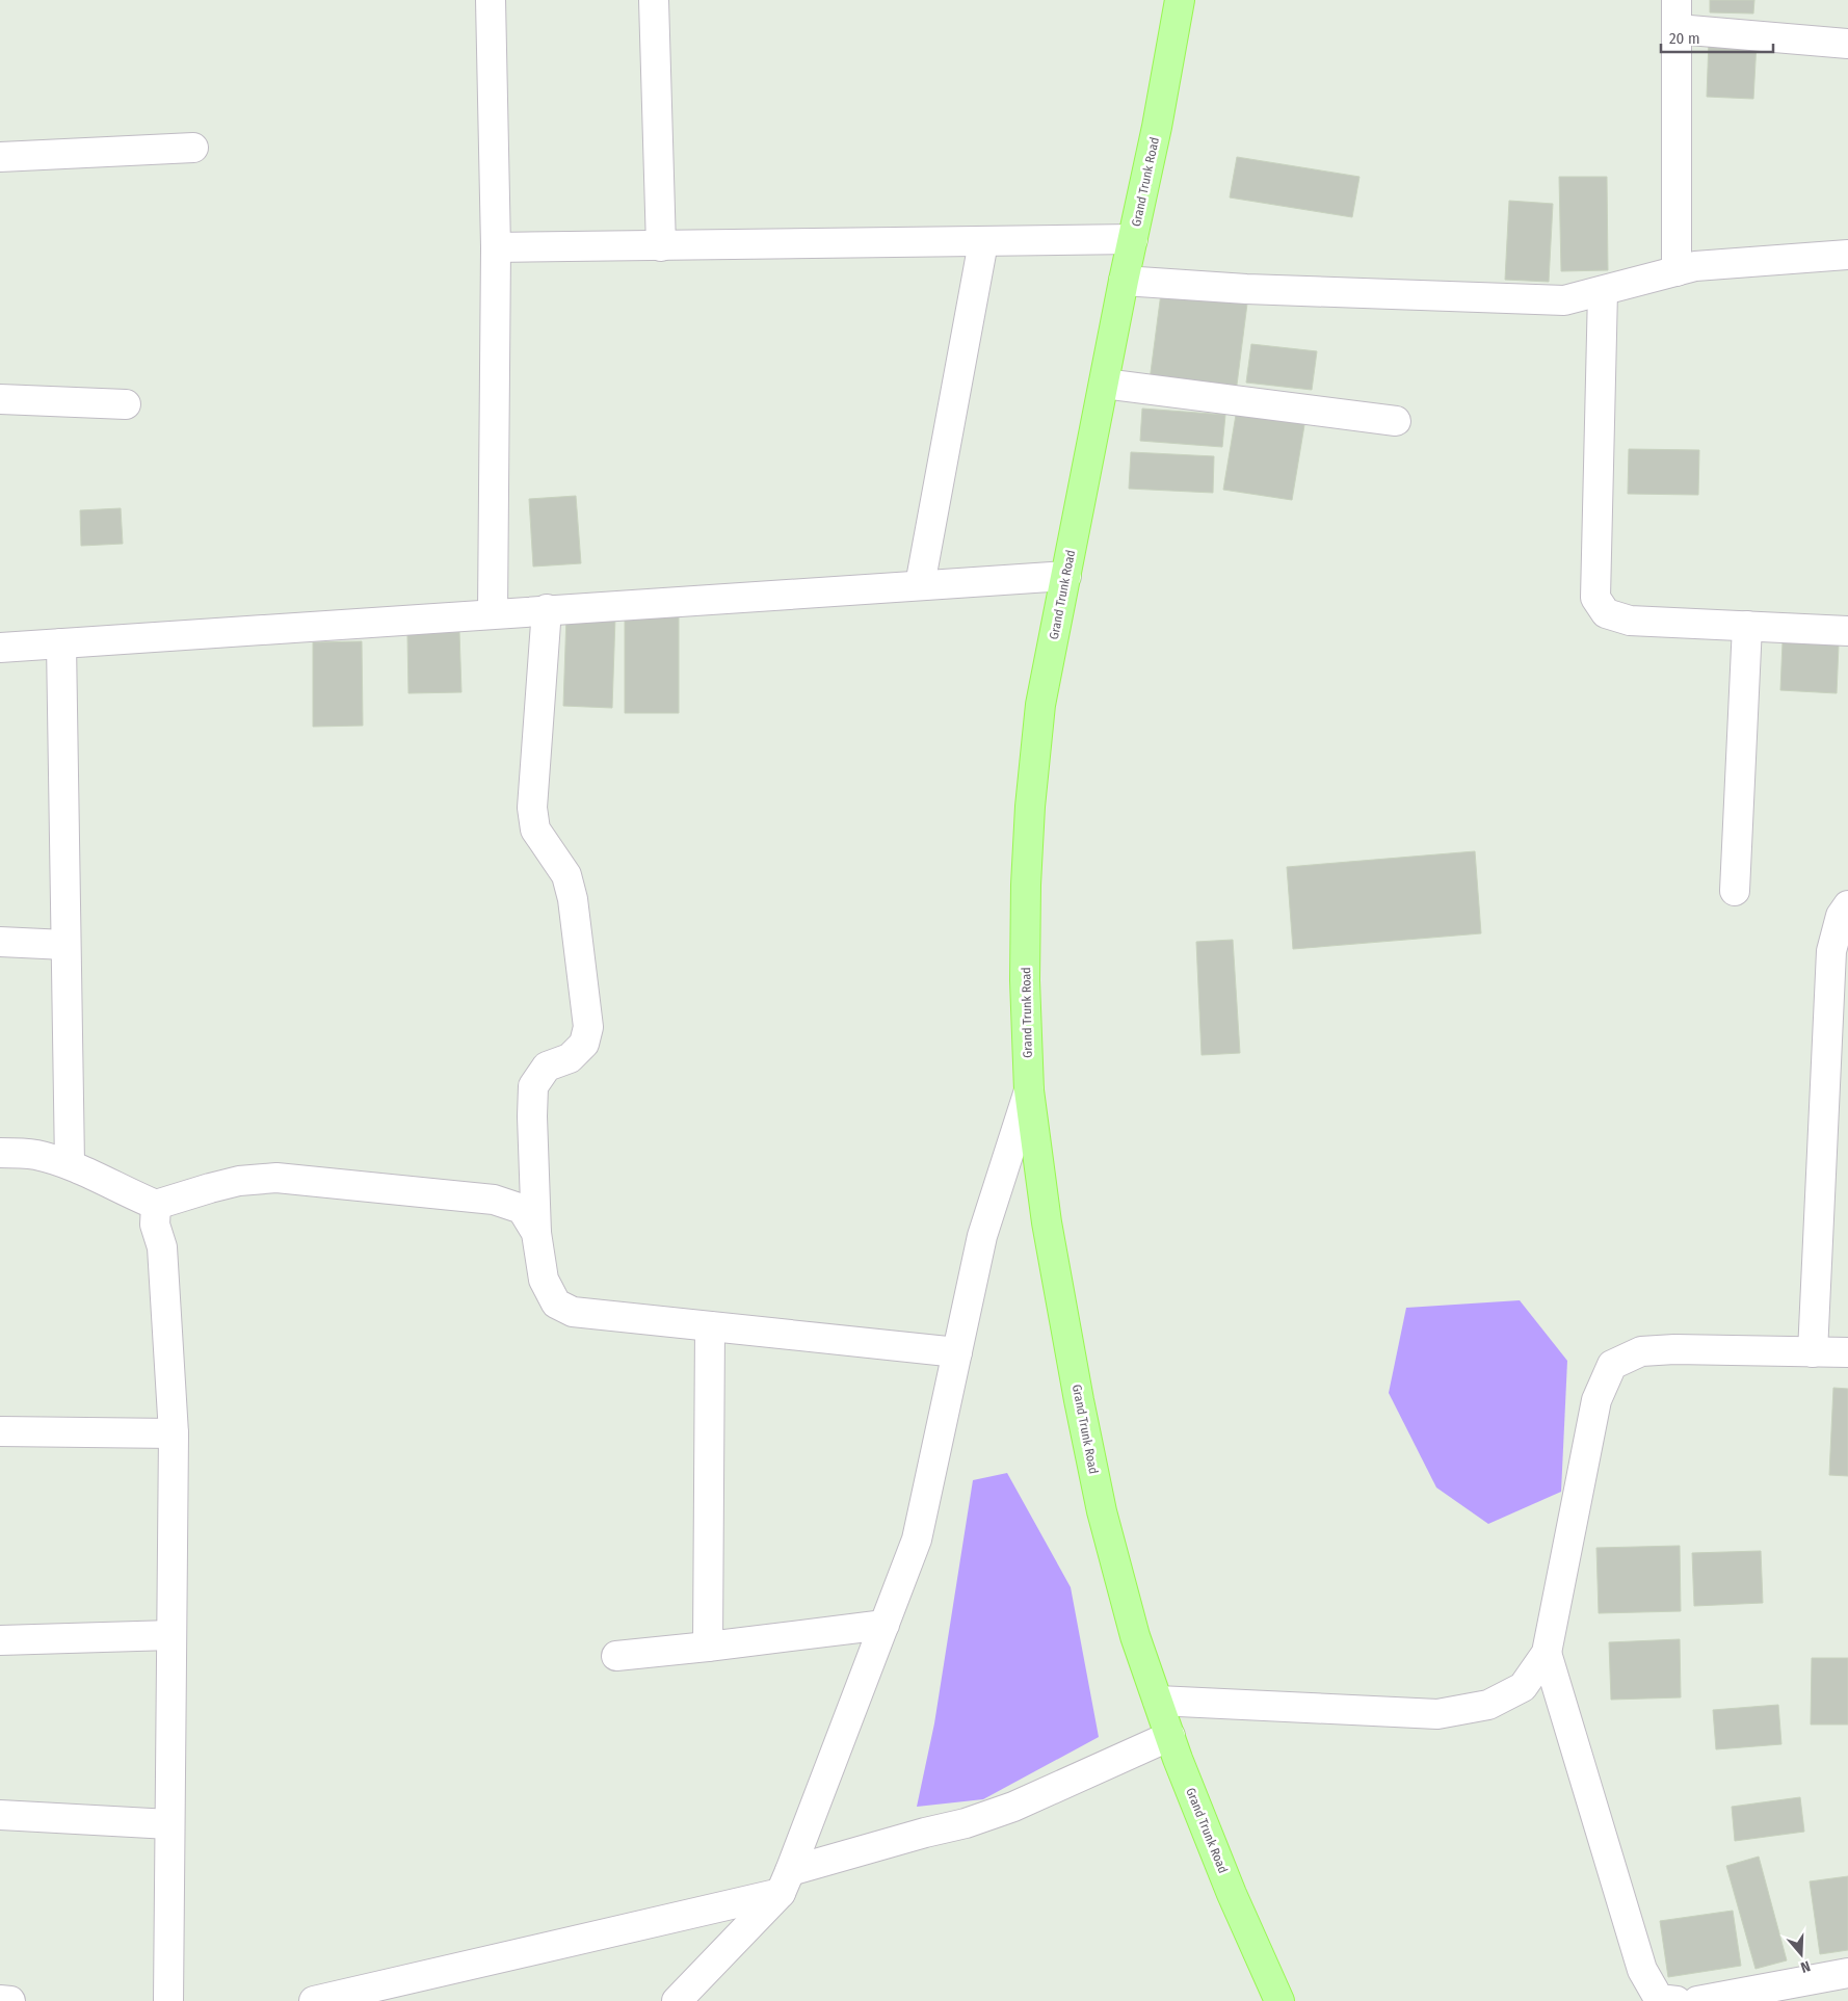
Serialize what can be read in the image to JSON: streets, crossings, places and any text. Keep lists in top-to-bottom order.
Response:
{
  "streets": {
    "main road": ["Grand Trunk Road"]
  },
  "scale_bar": "20 m",
  "north": "bottom"
}
